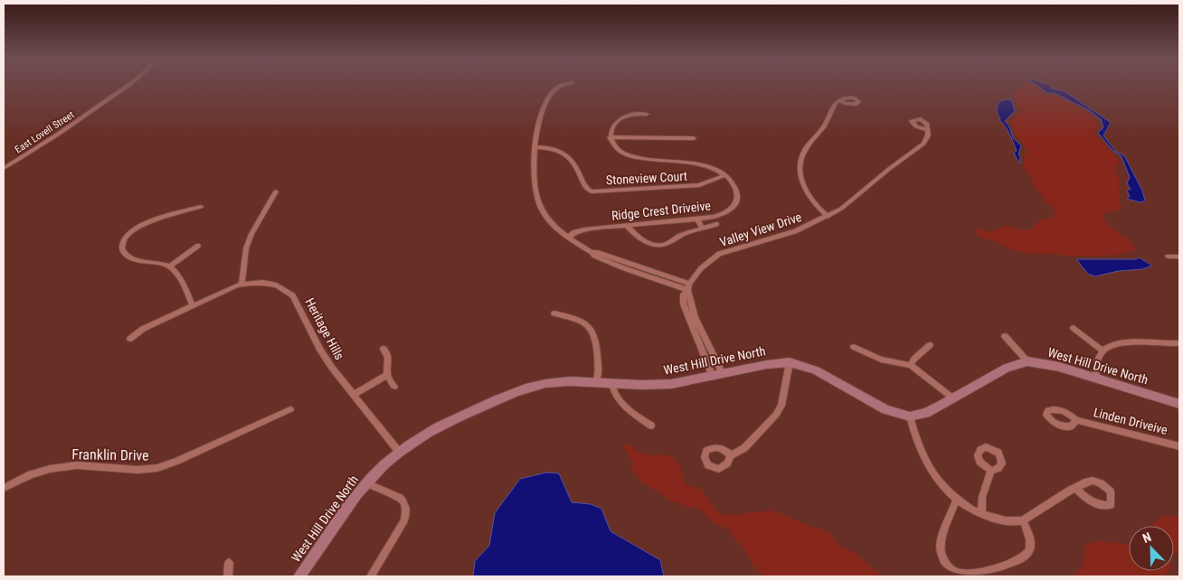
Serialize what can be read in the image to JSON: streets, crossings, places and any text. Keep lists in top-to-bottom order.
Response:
{
  "streets": {
    "street": [
      "East Lovell Street",
      "Stoneview Court",
      "Ridge Crest Driveive",
      "Valley View Drive",
      "Heritage Hills",
      "West Hill Drive North",
      "Linden Driveive",
      "Franklin Drive"
    ]
  },
  "crossings": [
    ["Stoneview Court", "Ridge Crest Driveive"],
    ["Heritage Hills", "West Hill Drive North"]
  ],
  "north": "top left"
}
